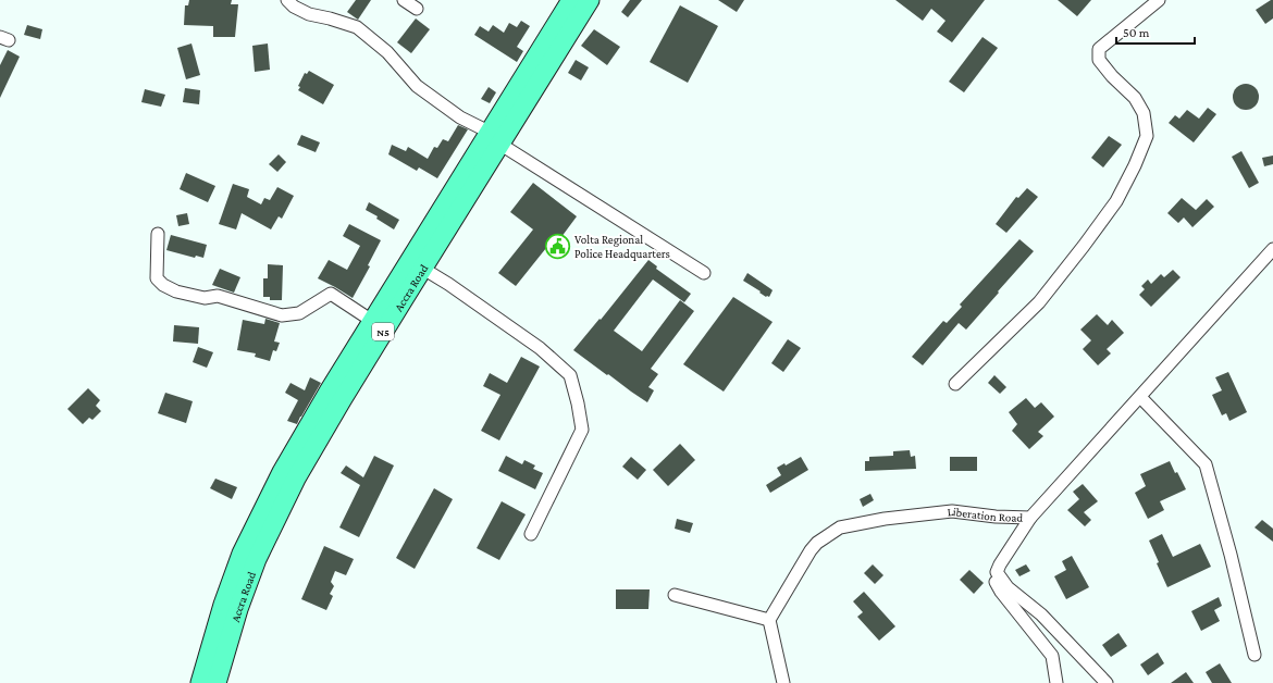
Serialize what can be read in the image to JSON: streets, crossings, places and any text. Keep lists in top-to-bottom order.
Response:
{
  "streets": {
    "main road": ["Accra Road", "N5"],
    "street": ["Liberation Road"]
  },
  "places": {
    "public building": ["Volta Regional Police Headquarters"]
  },
  "scale_bar": "50 m"
}
